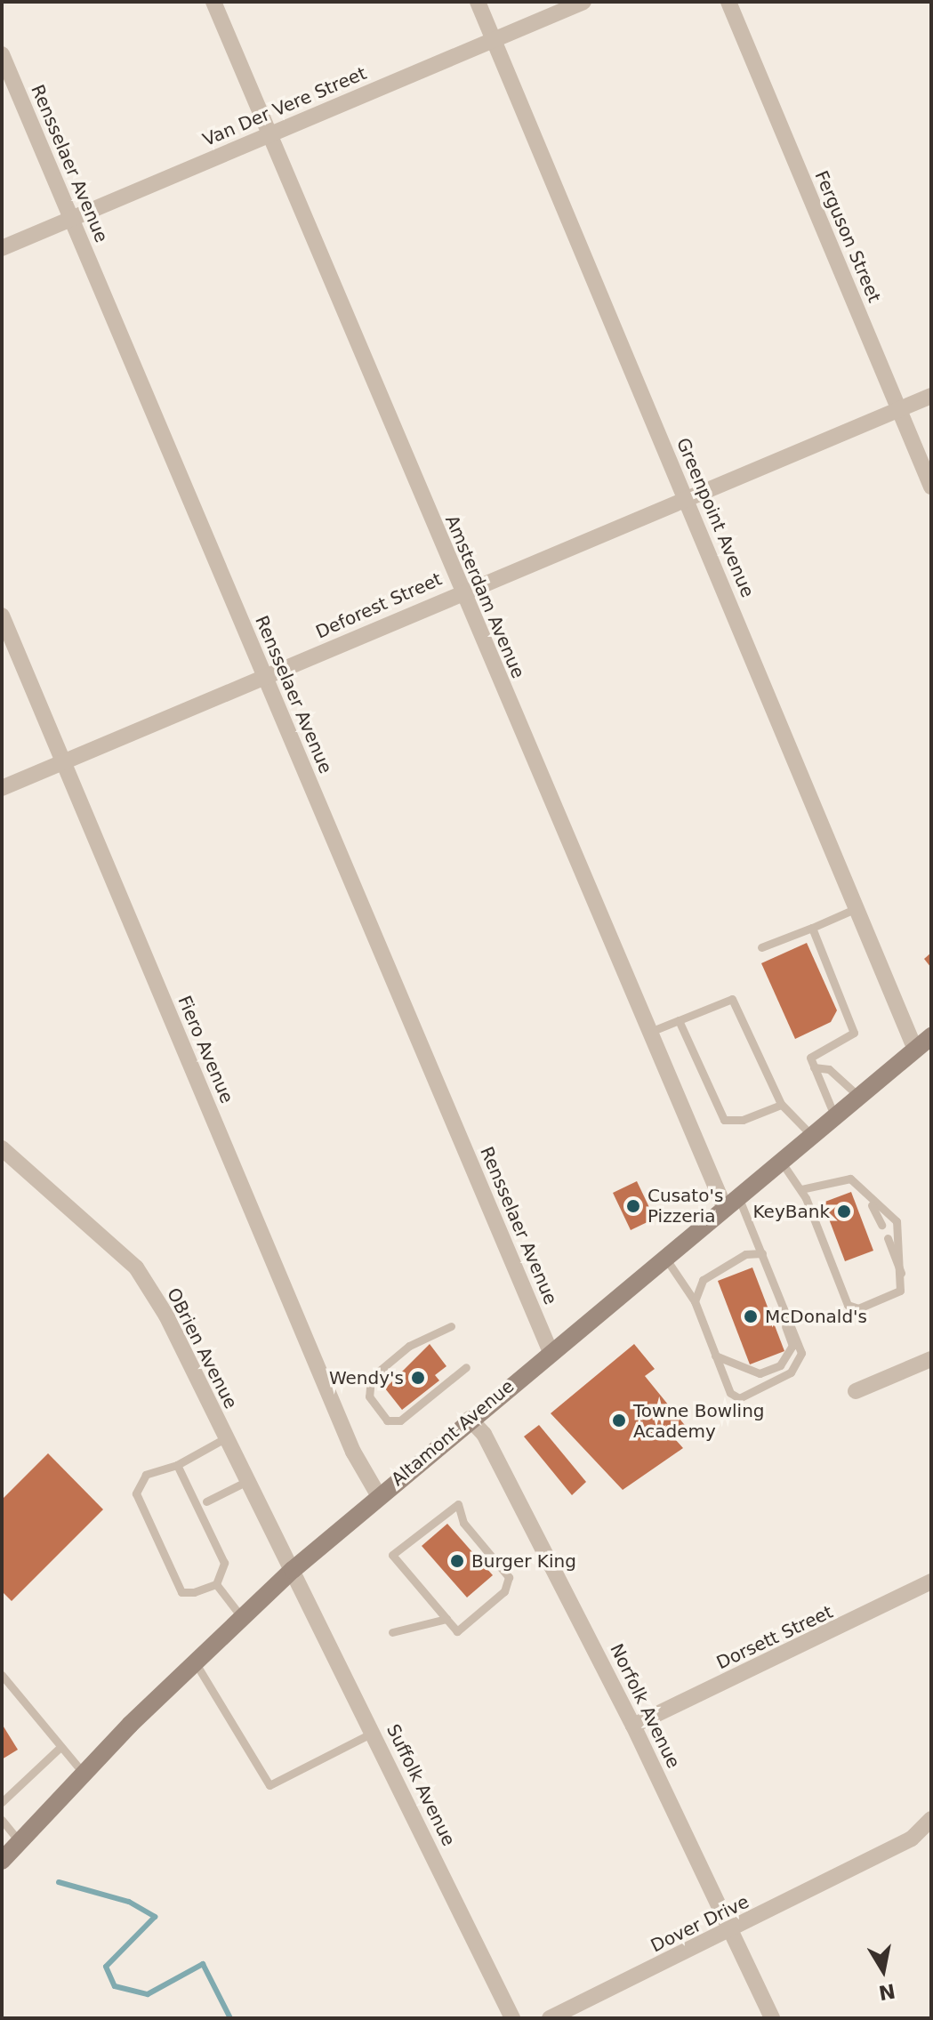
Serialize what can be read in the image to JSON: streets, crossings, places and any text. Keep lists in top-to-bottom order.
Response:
{
  "streets": {
    "main road": ["Altamont Avenue"],
    "street": [
      "Van Der Vere Street",
      "Rensselaer Avenue",
      "Ferguson Street",
      "Greenpoint Avenue",
      "Amsterdam Avenue",
      "Deforest Street",
      "Fiero Avenue",
      "OBrien Avenue",
      "Dorsett Street",
      "Norfolk Avenue",
      "Suffolk Avenue",
      "Dover Drive"
    ]
  },
  "crossings": [
    ["Van Der Vere Street", "Rensselaer Avenue"],
    ["Van Der Vere Street", "Greenpoint Avenue"],
    ["Van Der Vere Street", "Amsterdam Avenue"],
    ["Rensselaer Avenue", "Deforest Street"],
    ["Rensselaer Avenue", "Altamont Avenue"],
    ["Ferguson Street", "Deforest Street"],
    ["Greenpoint Avenue", "Deforest Street"],
    ["Greenpoint Avenue", "Altamont Avenue"],
    ["Amsterdam Avenue", "Deforest Street"],
    ["Amsterdam Avenue", "Altamont Avenue"],
    ["Deforest Street", "Fiero Avenue"],
    ["Fiero Avenue", "Altamont Avenue"],
    ["OBrien Avenue", "Altamont Avenue"],
    ["OBrien Avenue", "Suffolk Avenue"],
    ["Altamont Avenue", "Norfolk Avenue"],
    ["Altamont Avenue", "Suffolk Avenue"],
    ["Dorsett Street", "Norfolk Avenue"],
    ["Norfolk Avenue", "Dover Drive"]
  ],
  "places": [
    "Cusato's Pizzeria",
    "KeyBank",
    "McDonald's",
    "Wendy's",
    "Towne Bowling Academy",
    "Burger King"
  ],
  "north": "bottom"
}
